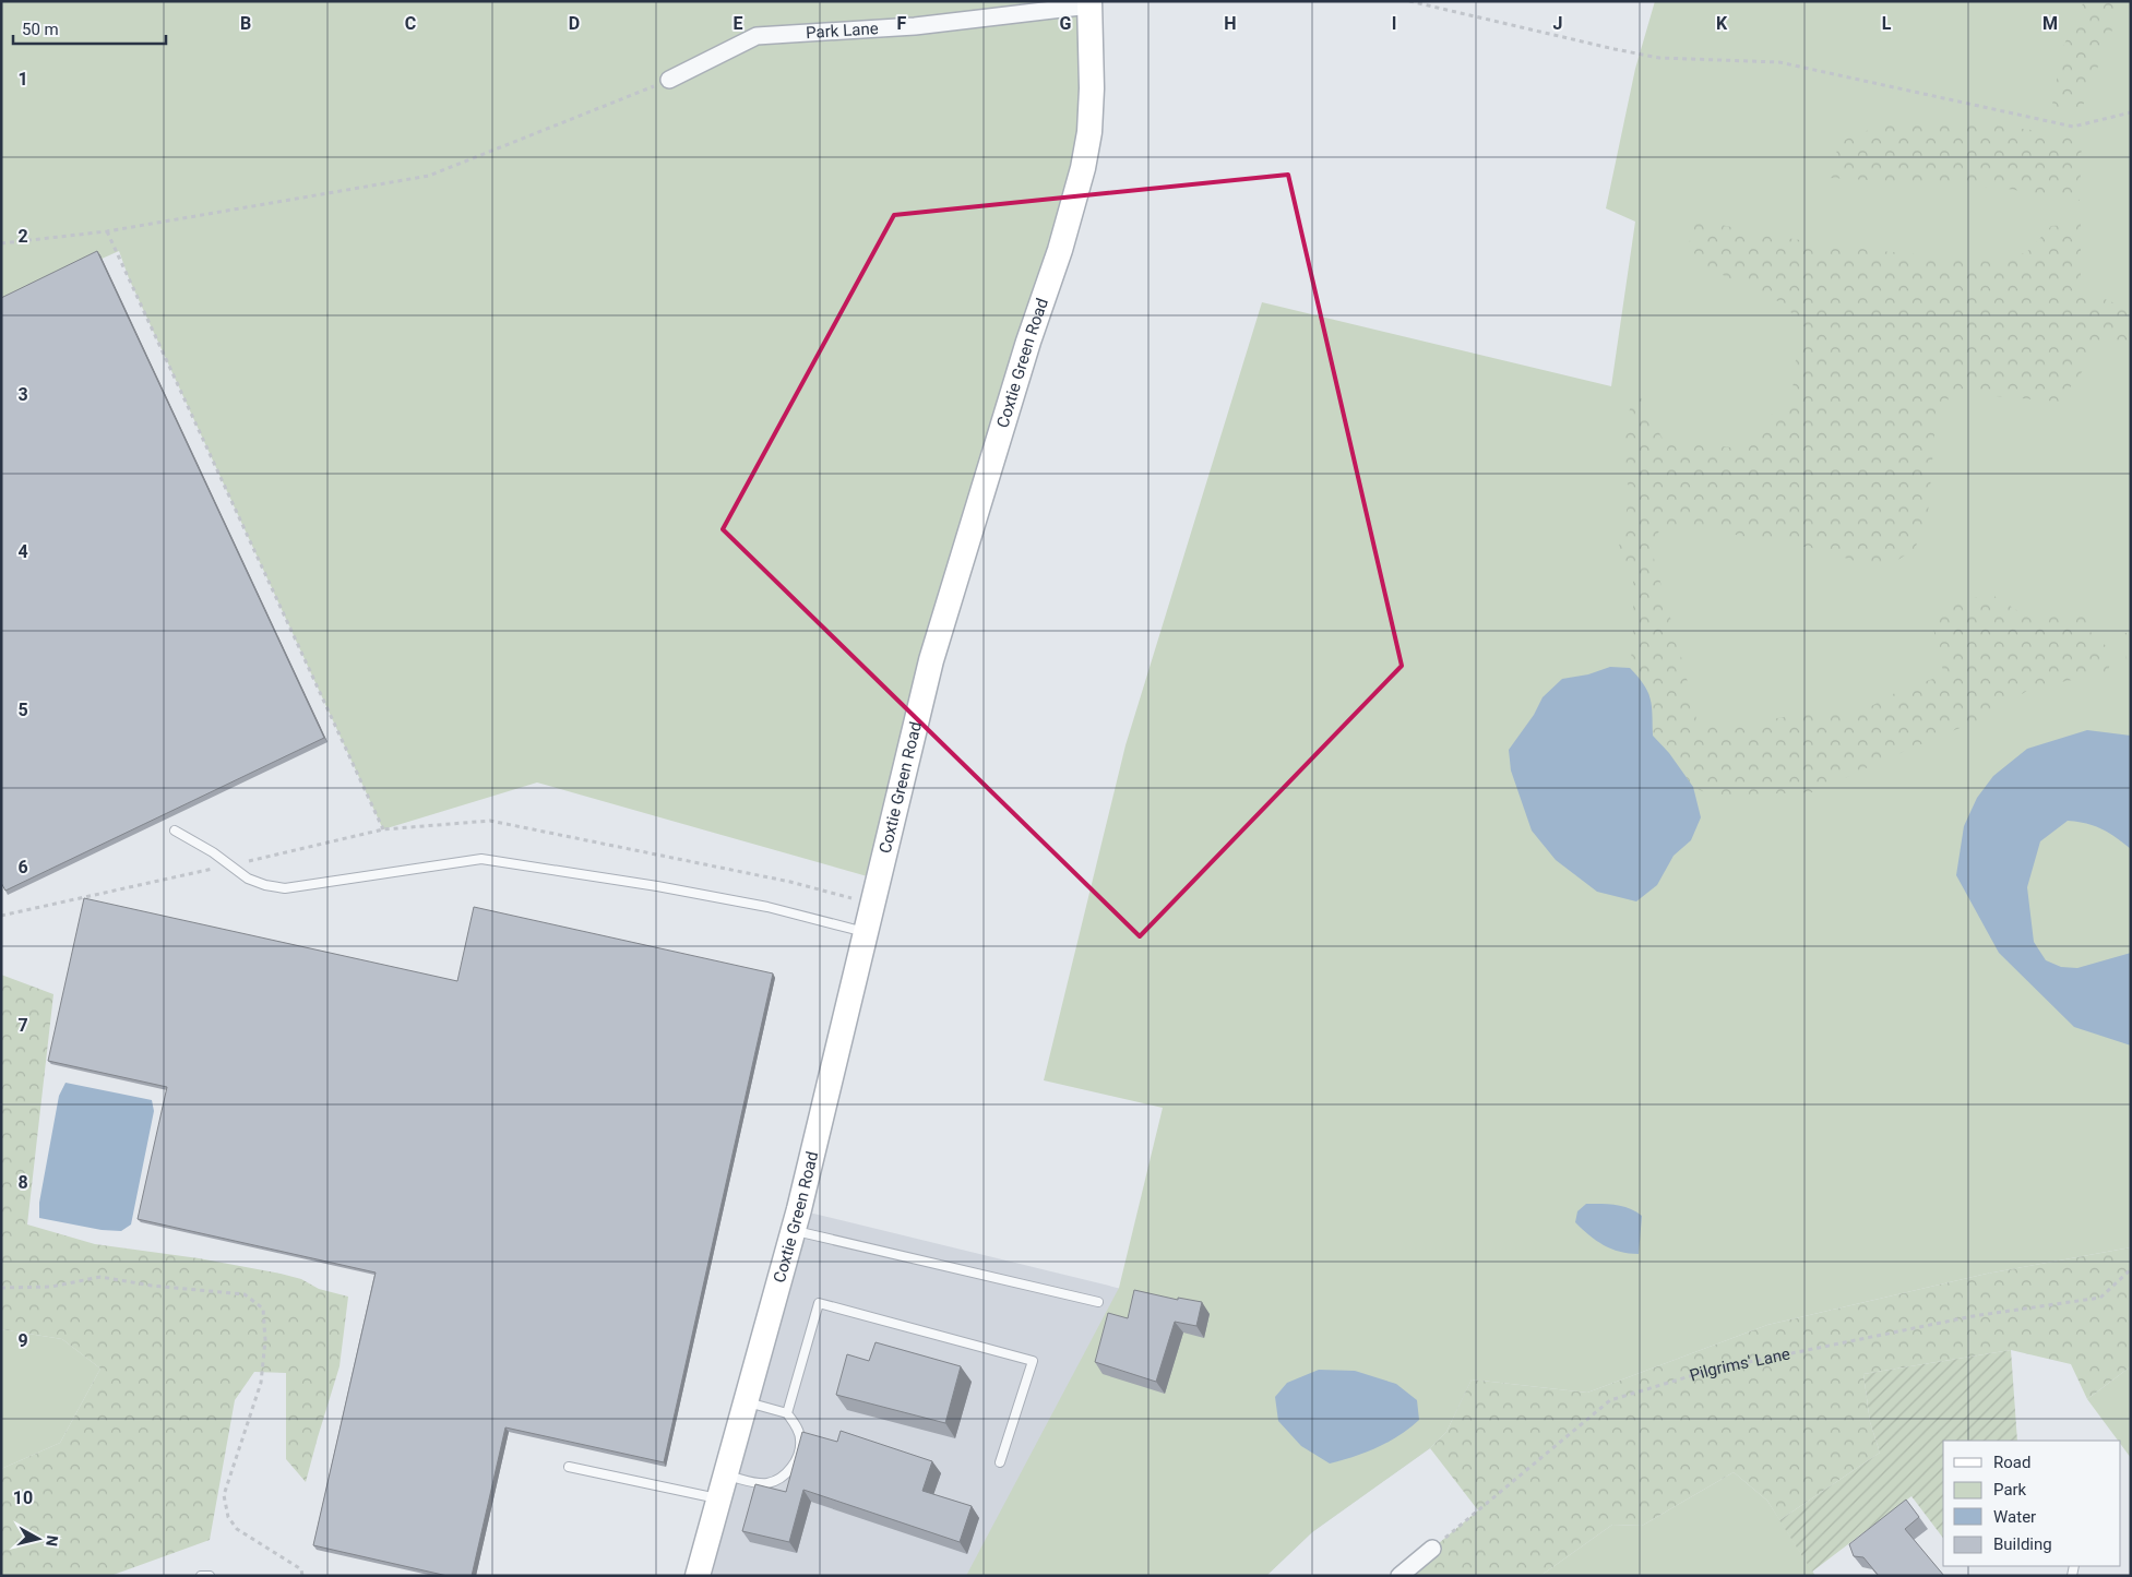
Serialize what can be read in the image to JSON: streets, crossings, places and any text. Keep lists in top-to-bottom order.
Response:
{
  "streets": {
    "street": ["Park Lane", "Coxtie Green Road"],
    "path": ["Pilgrims' Lane"]
  },
  "crossings": [
    ["Park Lane", "Coxtie Green Road"]
  ],
  "legend": [
    "Road",
    "Park",
    "Water",
    "Building"
  ],
  "scale_bar": "50 m",
  "north": "right",
  "grid": {
    "columns": [
      "B",
      "C",
      "D",
      "E",
      "F",
      "G",
      "H",
      "I",
      "J",
      "K",
      "L",
      "M"
    ],
    "rows": [
      "1",
      "2",
      "3",
      "4",
      "5",
      "6",
      "7",
      "8",
      "9",
      "10"
    ]
  }
}
